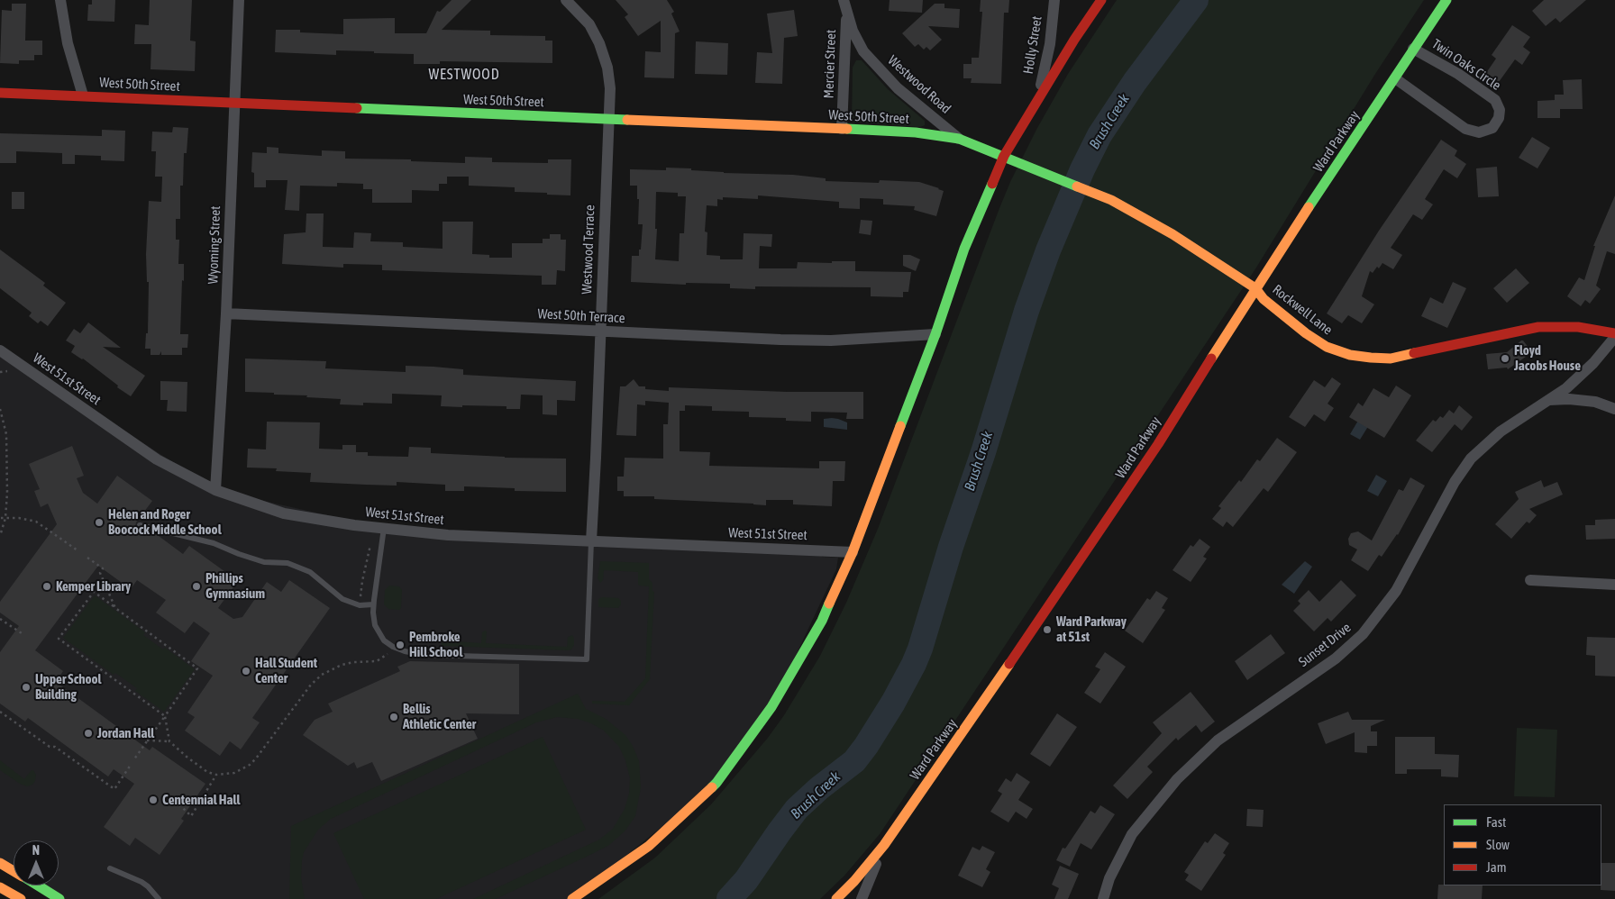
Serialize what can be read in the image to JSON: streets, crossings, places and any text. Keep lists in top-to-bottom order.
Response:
{
  "streets": {
    "main road": ["West 50th Street", "Ward Parkway", "Rockwell Lane"],
    "street": [
      "Holly Street",
      "Mercier Street",
      "Twin Oaks Circle",
      "Westwood Road",
      "Wyoming Street",
      "Westwood Terrace",
      "West 50th Terrace",
      "West 51st Street",
      "Sunset Drive"
    ]
  },
  "crossings": [
    ["Mercier Street", "West 50th Street"],
    ["Mercier Street", "Westwood Road"],
    ["Twin Oaks Circle", "Ward Parkway"],
    ["West 50th Street", "Westwood Road"],
    ["West 50th Street", "Wyoming Street"],
    ["West 50th Street", "Westwood Terrace"],
    ["West 50th Street", "Rockwell Lane"],
    ["Ward Parkway", "Rockwell Lane"],
    ["Wyoming Street", "West 50th Terrace"],
    ["Wyoming Street", "West 51st Street"],
    ["Westwood Terrace", "West 50th Terrace"],
    ["Westwood Terrace", "West 51st Street"]
  ],
  "districts": ["WESTWOOD"],
  "water": ["Brush Creek"],
  "places": [
    "Floyd Jacobs House",
    "Helen and Roger Boocock Middle School",
    "Kemper Library",
    "Phillips Gymnasium",
    "Ward Parkway at 51st",
    "Pembroke Hill School",
    "Hall Student Center",
    "Upper School Building",
    "Bellis Athletic Center",
    "Jordan Hall",
    "Centennial Hall"
  ],
  "legend": ["Fast", "Slow", "Jam"],
  "north": "top"
}
